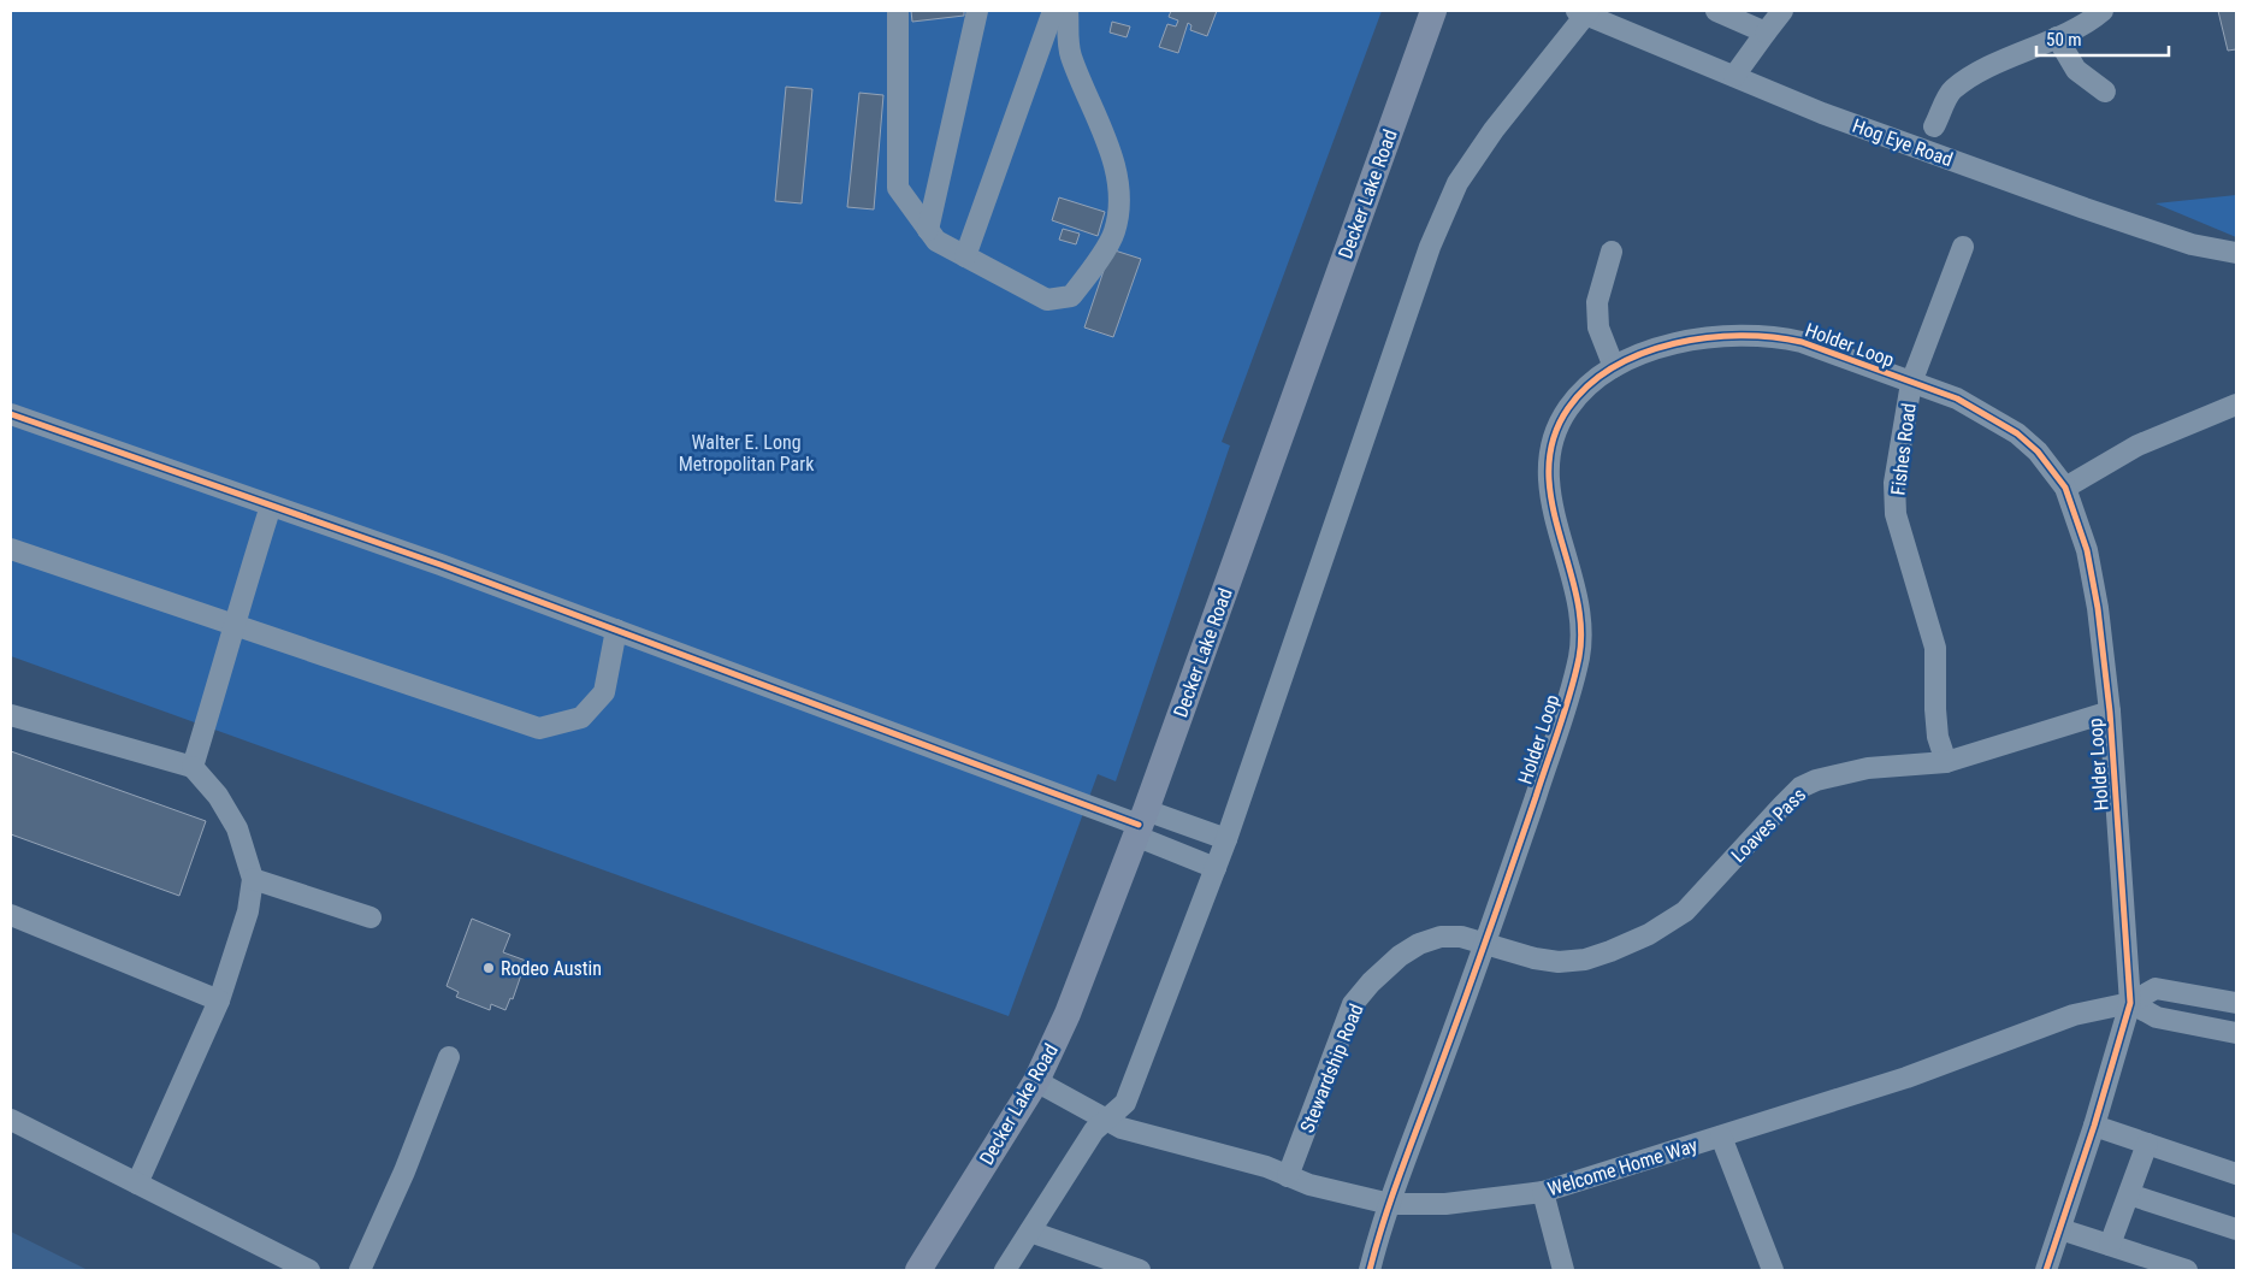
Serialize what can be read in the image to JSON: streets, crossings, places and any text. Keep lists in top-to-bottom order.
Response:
{
  "streets": {
    "main road": ["Decker Lake Road"],
    "street": [
      "Hog Eye Road",
      "Holder Loop",
      "Fishes Road",
      "Loaves Pass",
      "Stewardship Road",
      "Welcome Home Way"
    ]
  },
  "crossings": [
    ["Decker Lake Road", "Welcome Home Way"],
    ["Holder Loop", "Fishes Road"],
    ["Holder Loop", "Loaves Pass"],
    ["Holder Loop", "Stewardship Road"],
    ["Holder Loop", "Welcome Home Way"],
    ["Fishes Road", "Loaves Pass"],
    ["Loaves Pass", "Stewardship Road"],
    ["Stewardship Road", "Welcome Home Way"]
  ],
  "parks": ["Walter E. Long Metropolitan Park"],
  "places": ["Rodeo Austin"],
  "scale_bar": "50 m"
}
